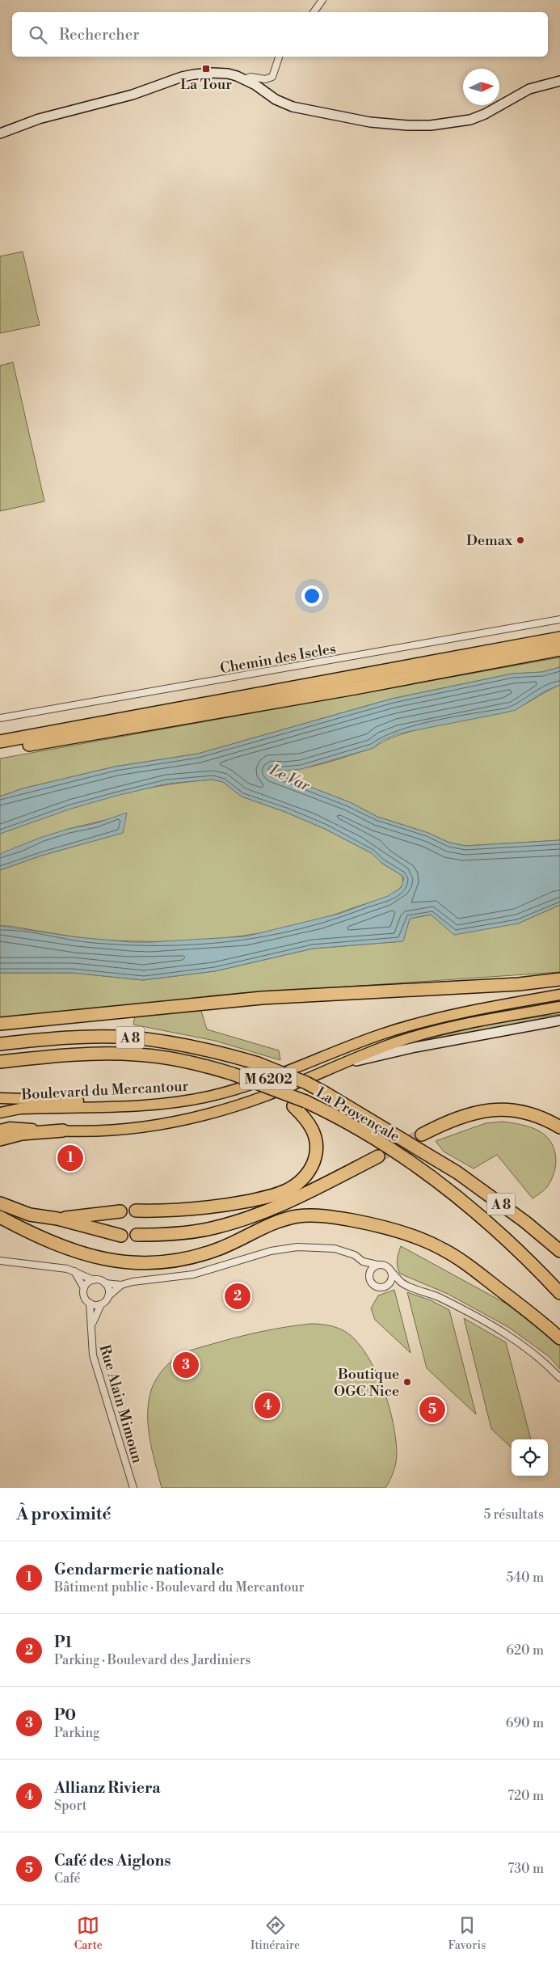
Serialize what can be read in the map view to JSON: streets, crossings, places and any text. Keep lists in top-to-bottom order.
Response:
{
  "streets": {
    "highway": ["A 8", "La Provençale"],
    "main road": ["M 6202", "Boulevard du Mercantour"],
    "street": ["Chemin des Iscles", "Rue Alain Mimoun"]
  },
  "crossings": [
    ["M 6202", "Boulevard du Mercantour"]
  ],
  "water": ["Le Var"],
  "places": {
    "transit": ["La Tour"],
    "other": ["Demax", "Boutique OGC Nice"]
  },
  "north": "right",
  "page": {
    "search": "Rechercher",
    "pins": [
      "1",
      "2",
      "3",
      "4",
      "5"
    ],
    "heading": ["À proximité", "5 résultats"],
    "list": [
      {
        "mark": "1",
        "name": "Gendarmerie nationale",
        "note": "Bâtiment public · Boulevard du Mercantour",
        "value": "540 m"
      },
      {
        "mark": "2",
        "name": "P1",
        "note": "Parking · Boulevard des Jardiniers",
        "value": "620 m"
      },
      {
        "mark": "3",
        "name": "P0",
        "note": "Parking",
        "value": "690 m"
      },
      {
        "mark": "4",
        "name": "Allianz Riviera",
        "note": "Sport",
        "value": "720 m"
      },
      {
        "mark": "5",
        "name": "Café des Aiglons",
        "note": "Café",
        "value": "730 m"
      }
    ],
    "nav": ["Carte", "Itinéraire", "Favoris"]
  }
}
